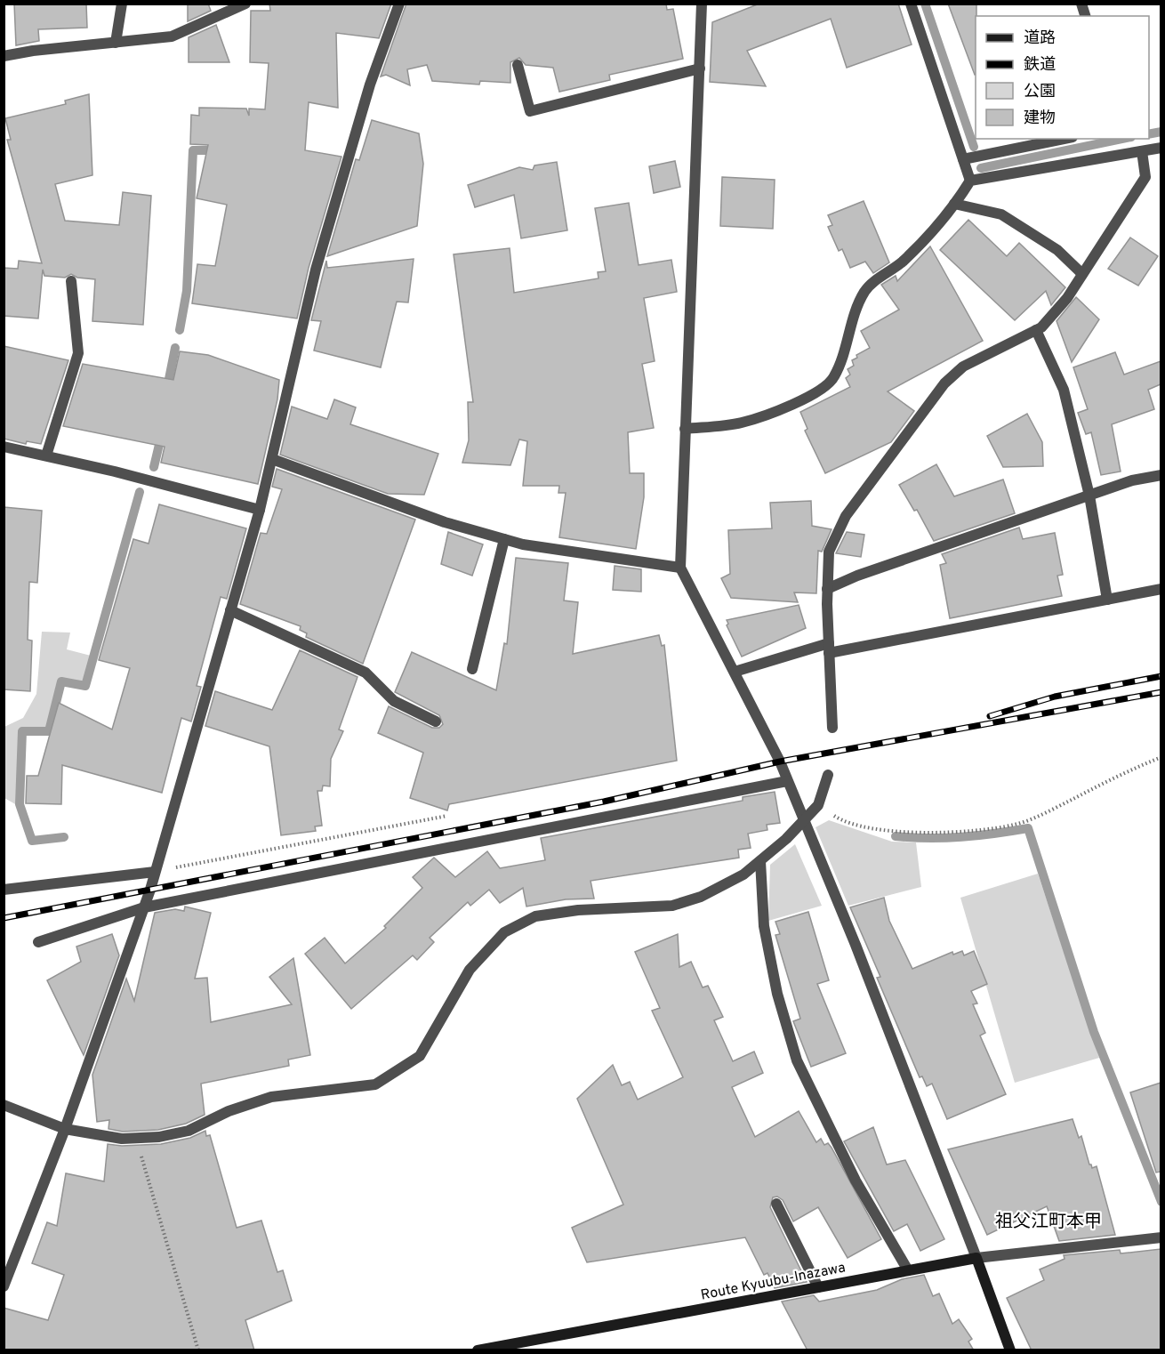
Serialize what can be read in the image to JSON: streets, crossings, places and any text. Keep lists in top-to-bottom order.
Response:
{
  "streets": {
    "main road": ["Route Kyuubu-Inazawa"]
  },
  "districts": ["祖父江町本甲"],
  "legend": [
    "道路",
    "鉄道",
    "公園",
    "建物"
  ]
}
